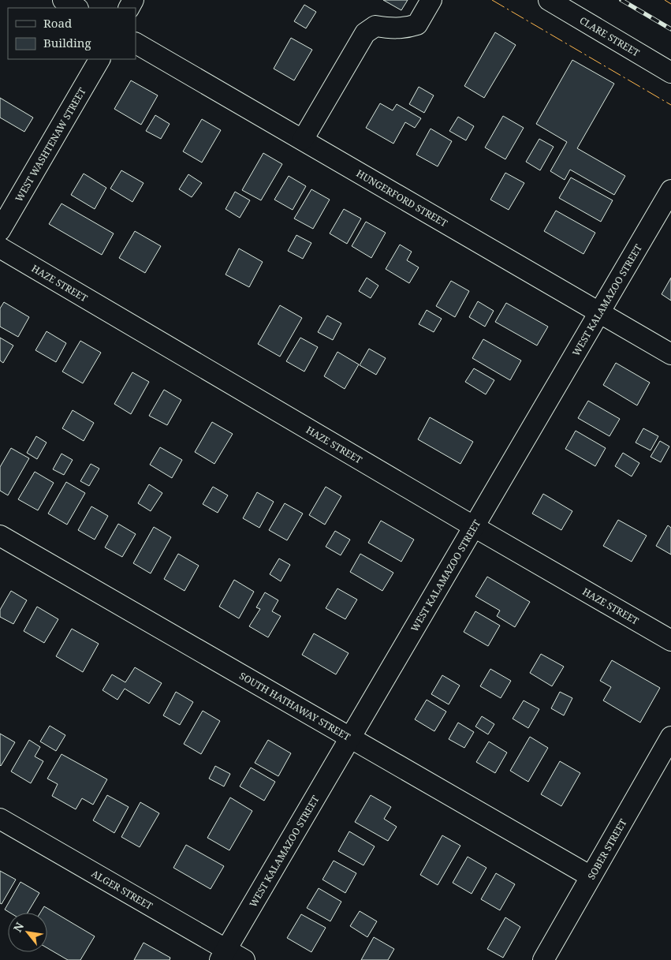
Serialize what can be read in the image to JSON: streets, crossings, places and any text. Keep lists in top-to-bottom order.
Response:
{
  "streets": {
    "street": [
      "CLARE STREET",
      "WEST WASHTENAW STREET",
      "HUNGERFORD STREET",
      "HAZE STREET",
      "WEST KALAMAZOO STREET",
      "SOUTH HATHAWAY STREET",
      "SOBER STREET",
      "ALGER STREET"
    ]
  },
  "crossings": [
    ["HUNGERFORD STREET", "WEST KALAMAZOO STREET"],
    ["HAZE STREET", "WEST KALAMAZOO STREET"],
    ["WEST KALAMAZOO STREET", "SOUTH HATHAWAY STREET"],
    ["WEST KALAMAZOO STREET", "ALGER STREET"],
    ["SOUTH HATHAWAY STREET", "SOBER STREET"]
  ],
  "legend": ["Road", "Building"],
  "north": "top left"
}
